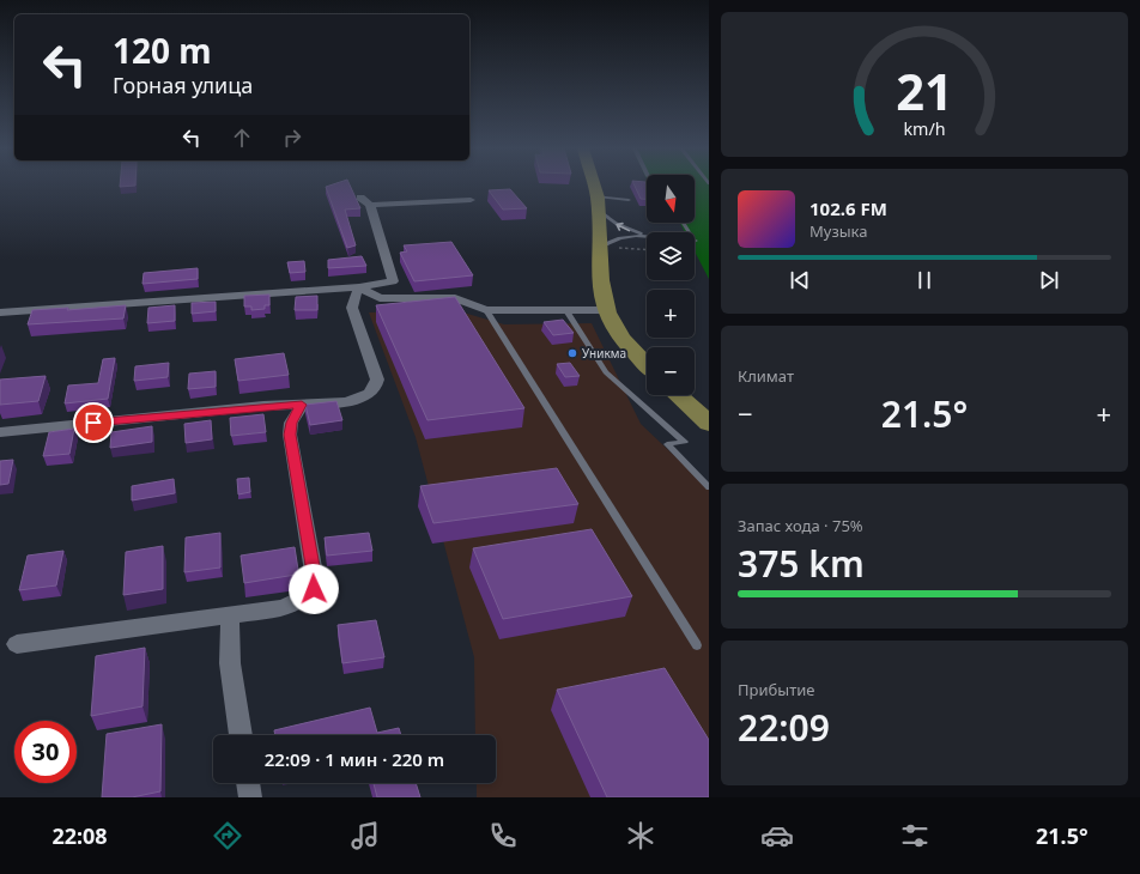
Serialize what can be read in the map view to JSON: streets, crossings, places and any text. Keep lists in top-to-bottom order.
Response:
{
  "places": ["Уникма"],
  "north": "bottom",
  "page": {
    "turn": ["120 m", "Горная улица"],
    "map_buttons": ["+", "−"],
    "song": ["102.6 FM", "Музыка"],
    "tile": [
      "Климат",
      ["Запас хода · 75%", "375 km"],
      ["Прибытие", "22:09"]
    ],
    "heat": ["−", "21.5°", "+"],
    "limit": "30",
    "trip": "22:09 · 1 мин · 220 m",
    "tabs": ["22:08", "21.5°"],
    "gauge": ["21", "km/h"]
  }
}
